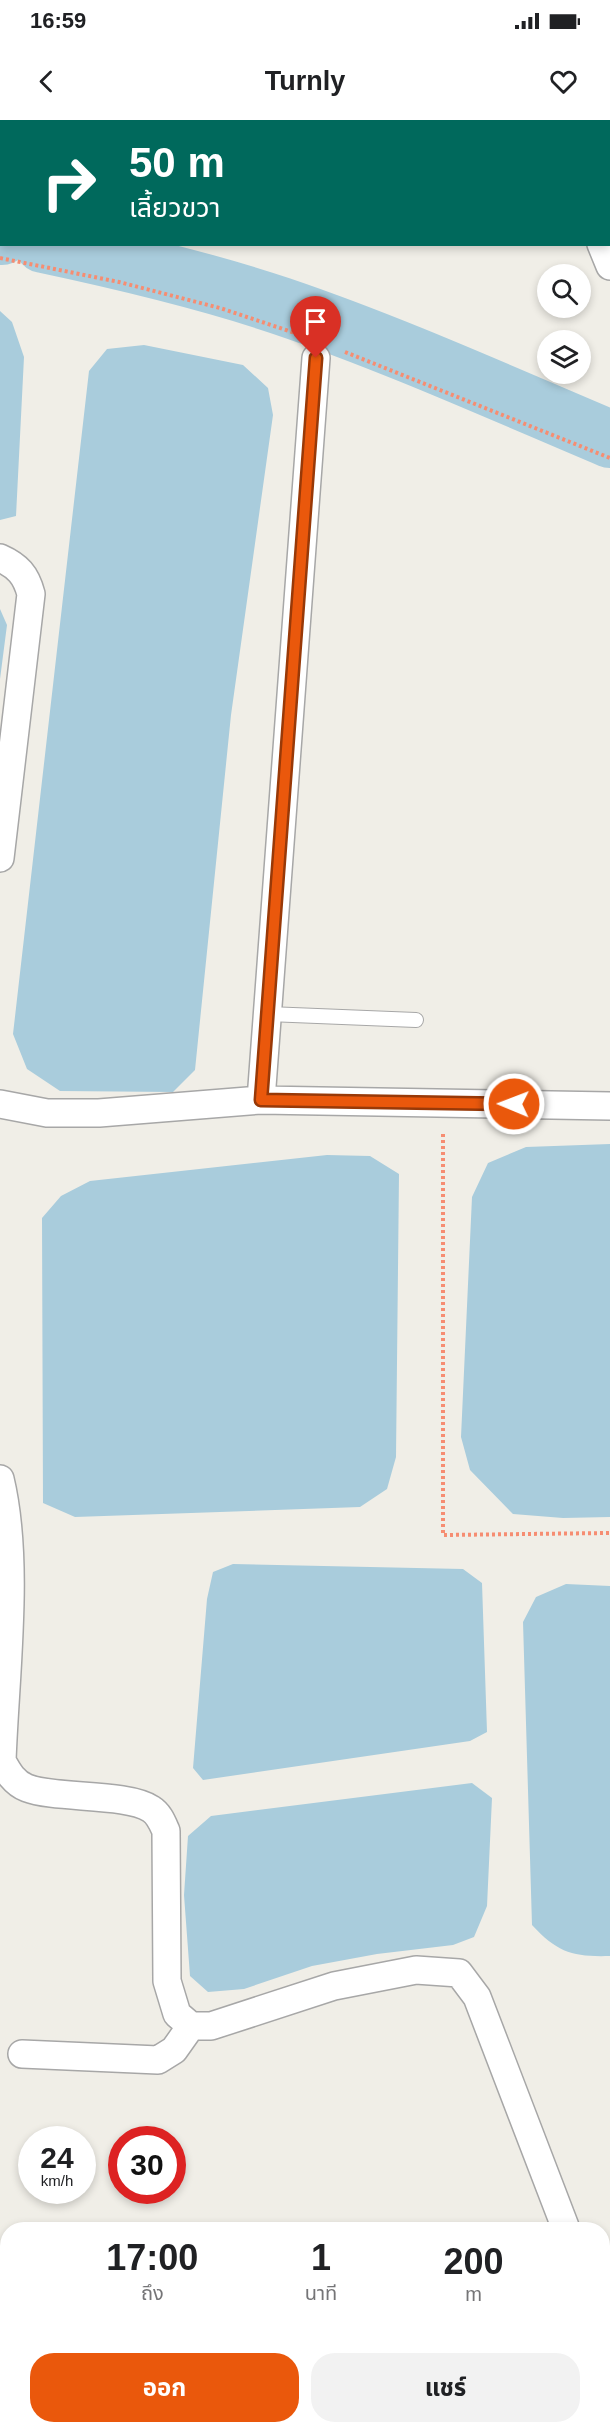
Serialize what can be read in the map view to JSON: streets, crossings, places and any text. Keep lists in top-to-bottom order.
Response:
{
  "page": {
    "status": "16:59",
    "header": "Turnly",
    "turn": ["50 m", "เลี้ยวขวา"],
    "speed": "24 km/h",
    "limit": "30",
    "eta": [
      "17:00",
      "ถึง",
      "1",
      "นาที",
      "200",
      "m"
    ],
    "buttons": ["ออก", "แชร์"]
  }
}
